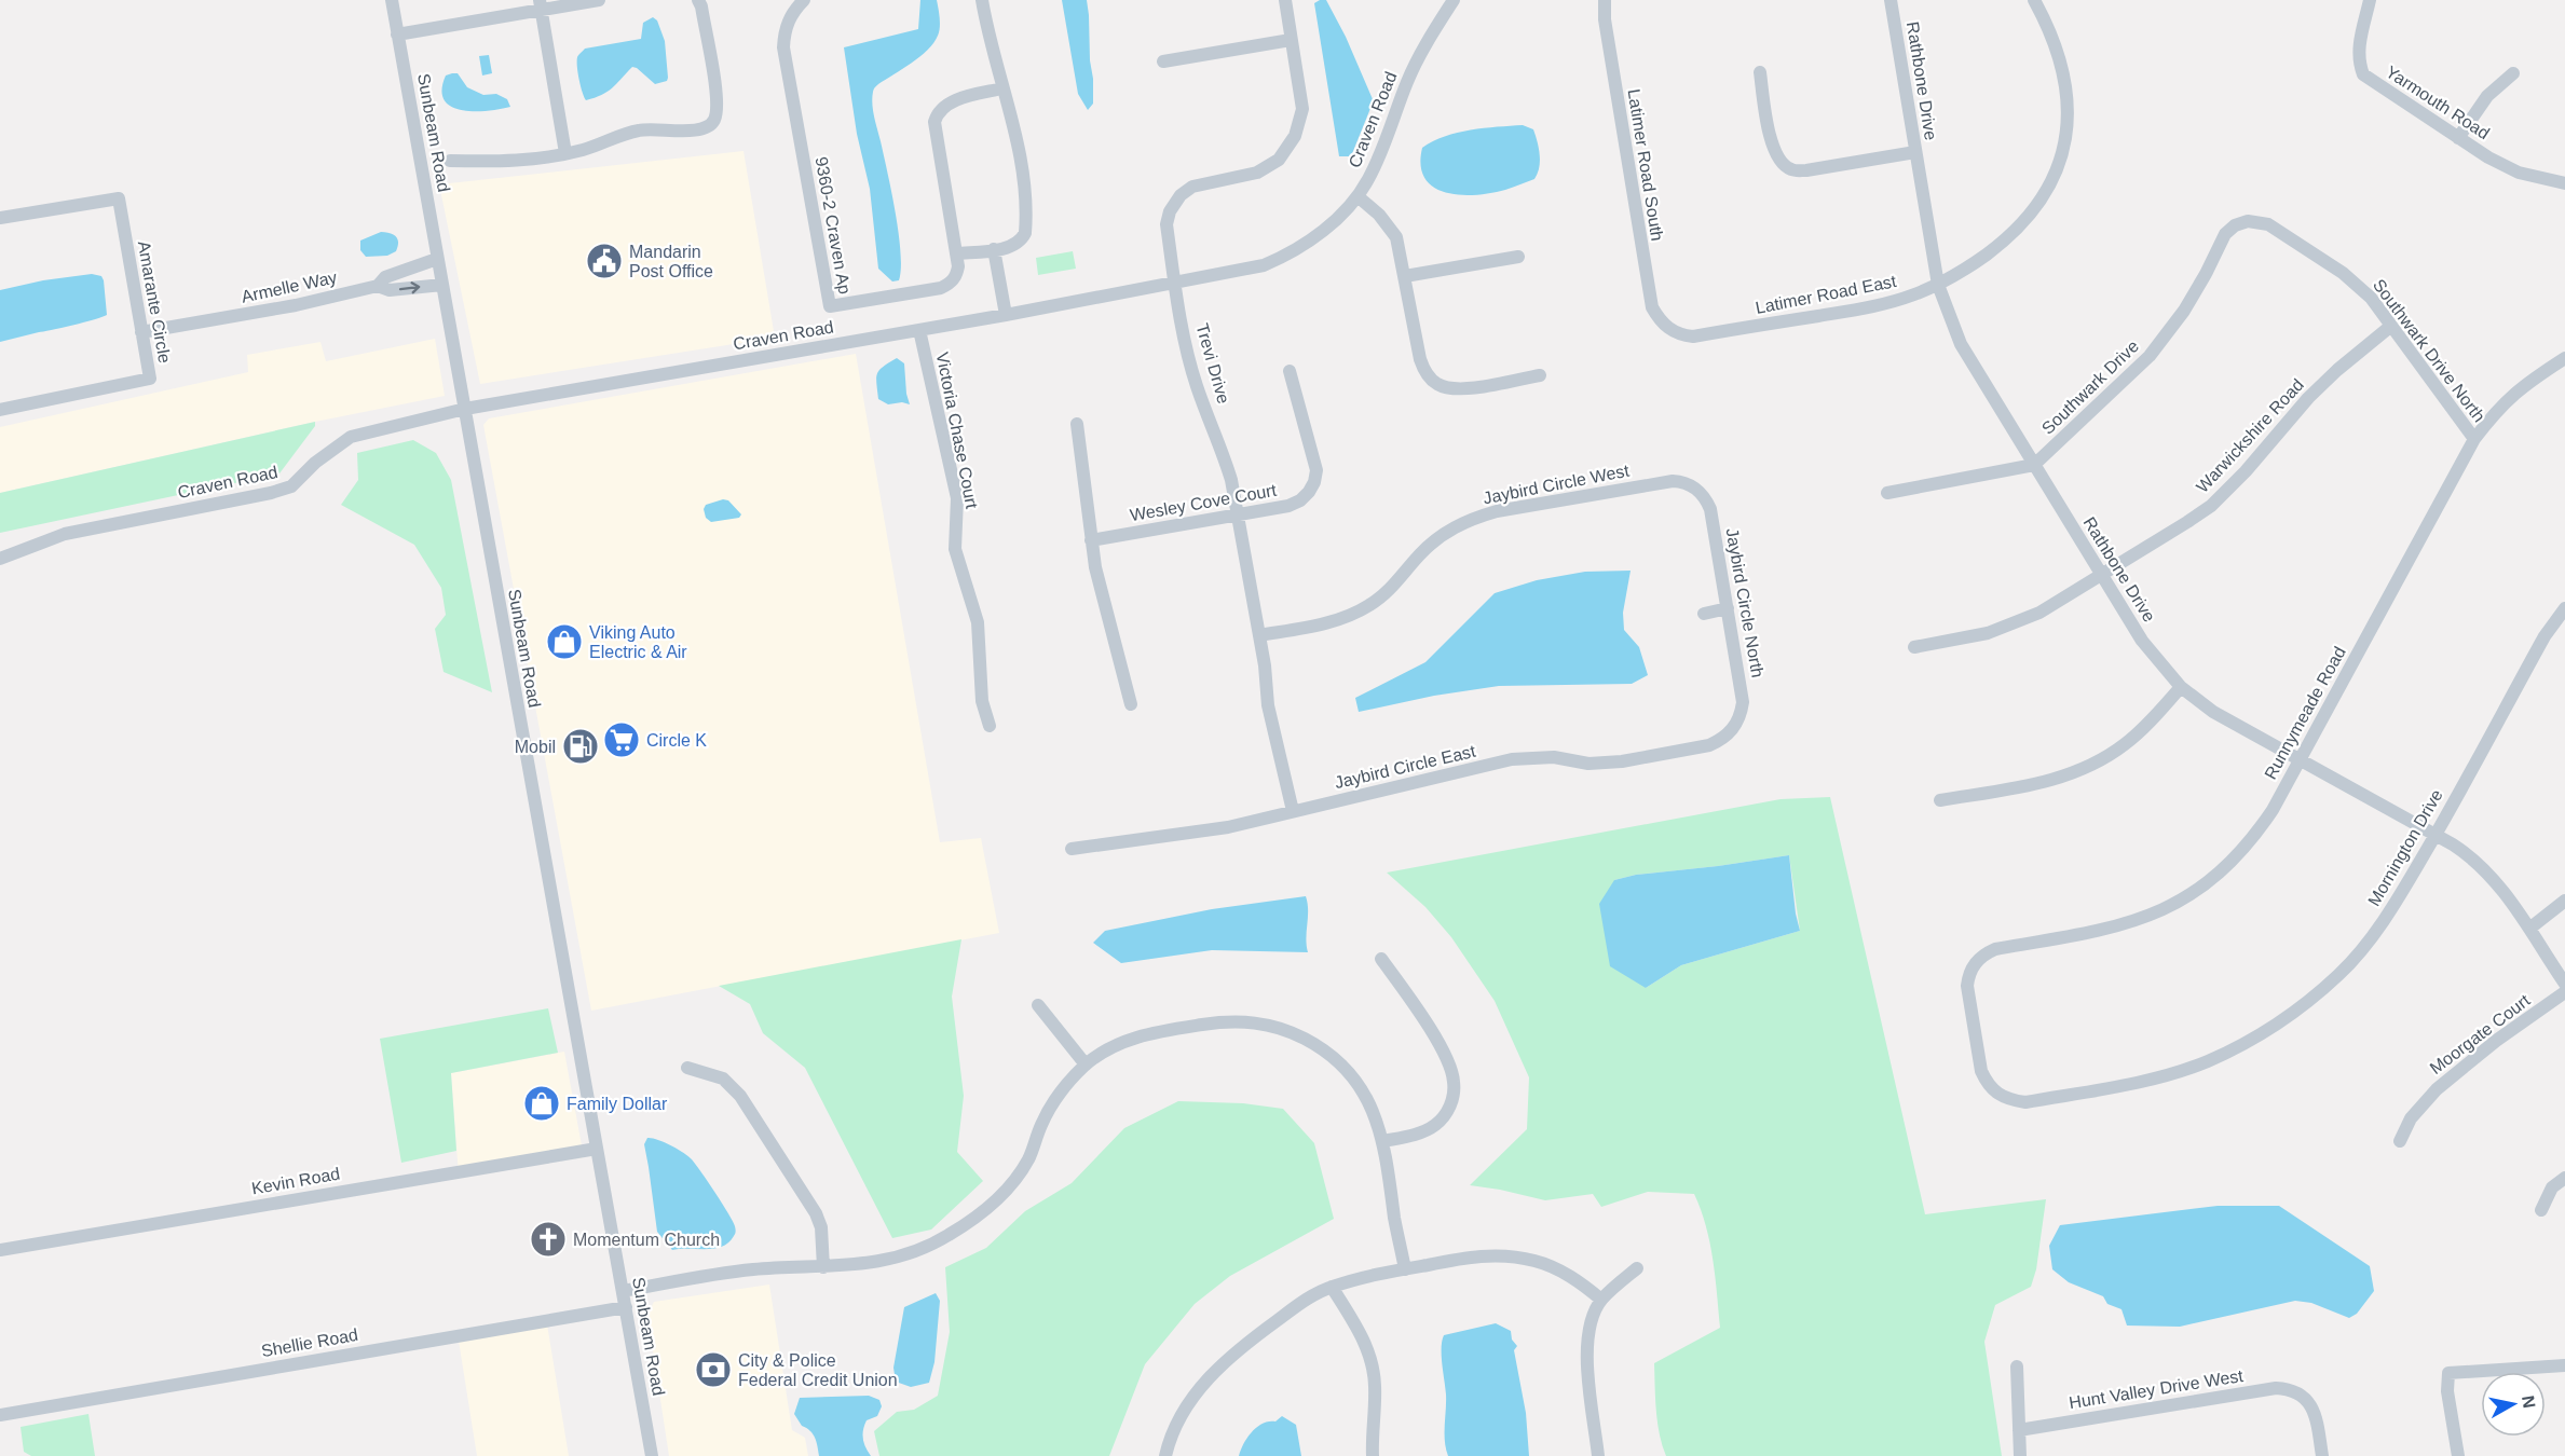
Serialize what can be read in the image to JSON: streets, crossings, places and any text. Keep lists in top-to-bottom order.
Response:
{
  "streets": {
    "street": [
      "Rathbone Drive",
      "Yarmouth Road",
      "Craven Road",
      "Sunbeam Road",
      "Latimer Road South",
      "9360-2 Craven Ap",
      "Armelle Way",
      "Latimer Road East",
      "Amarante Circle",
      "Southwark Drive North",
      "Trevi Drive",
      "Southwark Drive",
      "Victoria Chase Court",
      "Warwickshire Road",
      "Jaybird Circle West",
      "Wesley Cove Court",
      "Jaybird Circle North",
      "Runnymeade Road",
      "Jaybird Circle East",
      "Mornington Drive",
      "Moorgate Court",
      "Kevin Road",
      "Shellie Road",
      "Hunt Valley Drive West"
    ]
  },
  "crossings": [
    ["Rathbone Drive", "Latimer Road East"],
    ["Rathbone Drive", "Southwark Drive"],
    ["Rathbone Drive", "Warwickshire Road"],
    ["Rathbone Drive", "Runnymeade Road"],
    ["Rathbone Drive", "Mornington Drive"],
    ["Craven Road", "Sunbeam Road"],
    ["Craven Road", "Trevi Drive"],
    ["Craven Road", "Victoria Chase Court"],
    ["Sunbeam Road", "Armelle Way"],
    ["Sunbeam Road", "Kevin Road"],
    ["Sunbeam Road", "Shellie Road"],
    ["Latimer Road South", "Latimer Road East"],
    ["Armelle Way", "Amarante Circle"],
    ["Southwark Drive North", "Southwark Drive"],
    ["Southwark Drive North", "Warwickshire Road"],
    ["Southwark Drive North", "Runnymeade Road"],
    ["Trevi Drive", "Jaybird Circle West"],
    ["Trevi Drive", "Wesley Cove Court"],
    ["Trevi Drive", "Jaybird Circle East"],
    ["Jaybird Circle West", "Jaybird Circle North"],
    ["Jaybird Circle North", "Jaybird Circle East"],
    ["Runnymeade Road", "Mornington Drive"]
  ],
  "places": {
    "public building": ["Mandarin Post Office"],
    "shop": ["Viking Auto Electric & Air", "Family Dollar"],
    "supermarket": ["Circle K"],
    "fuel station": ["Mobil"],
    "church": ["Momentum Church"],
    "bank": ["City & Police Federal Credit Union"]
  },
  "north": "right"
}
